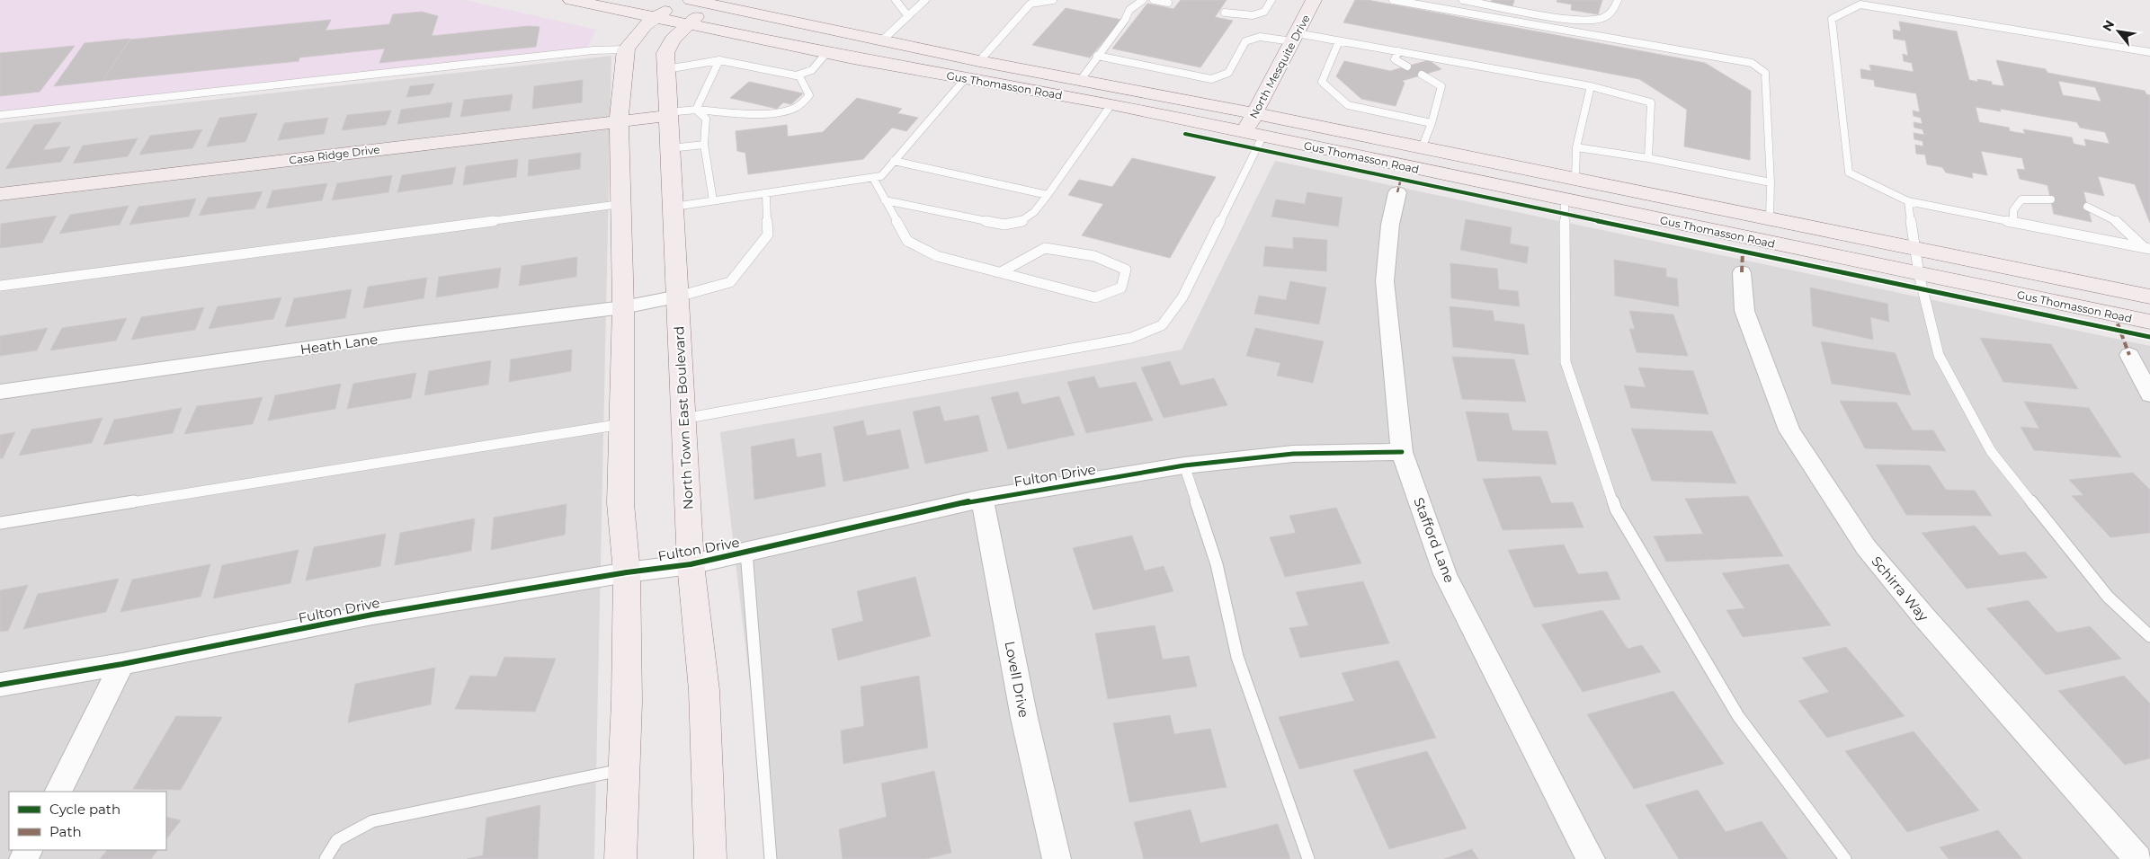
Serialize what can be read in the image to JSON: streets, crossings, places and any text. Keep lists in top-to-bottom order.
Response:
{
  "streets": {
    "main road": [
      "North Mesquite Drive",
      "Gus Thomasson Road",
      "Casa Ridge Drive",
      "North Town East Boulevard"
    ],
    "street": [
      "Heath Lane",
      "Fulton Drive",
      "Stafford Lane",
      "Schirra Way",
      "Lovell Drive"
    ]
  },
  "crossings": [
    ["North Mesquite Drive", "Gus Thomasson Road"],
    ["Gus Thomasson Road", "North Town East Boulevard"],
    ["Casa Ridge Drive", "North Town East Boulevard"],
    ["Heath Lane", "North Town East Boulevard"],
    ["North Town East Boulevard", "Fulton Drive"],
    ["Fulton Drive", "Stafford Lane"],
    ["Fulton Drive", "Lovell Drive"]
  ],
  "legend": ["Cycle path", "Path"],
  "north": "top left"
}
